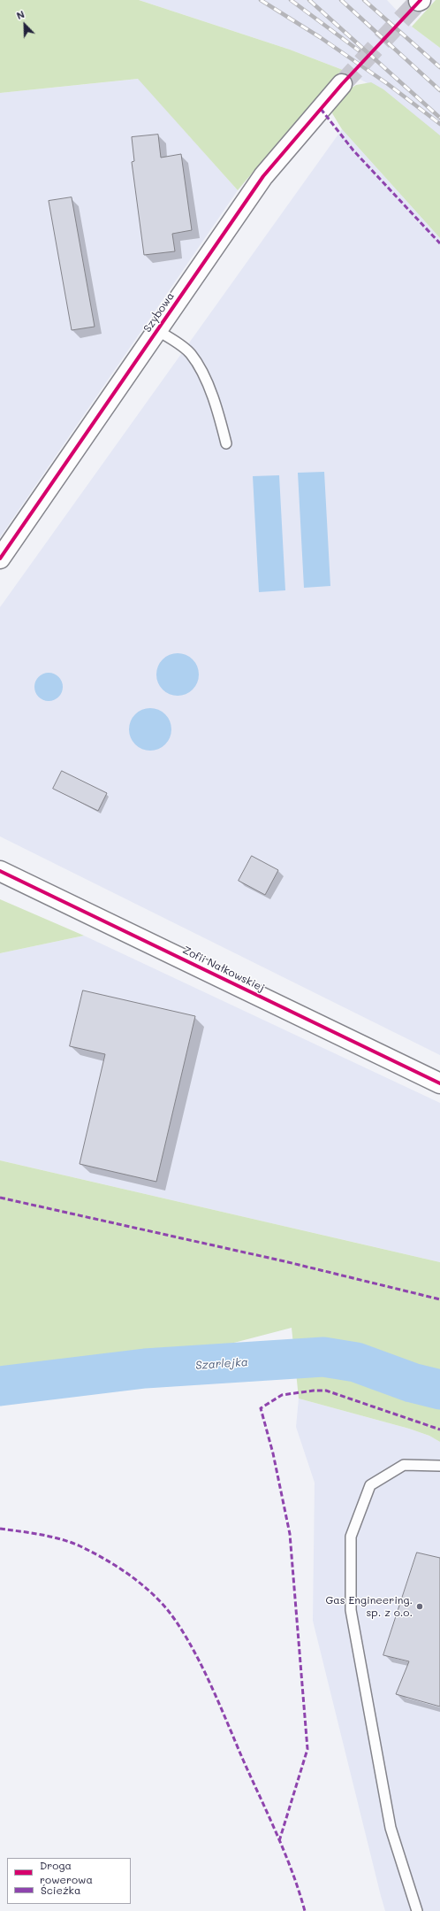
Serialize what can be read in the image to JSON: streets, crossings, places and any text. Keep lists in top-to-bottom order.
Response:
{
  "streets": {
    "street": ["Szybowa", "Zofii Nałkowskiej"]
  },
  "water": ["Szarlejka"],
  "places": ["Gas Engineering. sp. z o.o."],
  "legend": ["Droga rowerowa", "Ścieżka"],
  "north": "top left"
}
